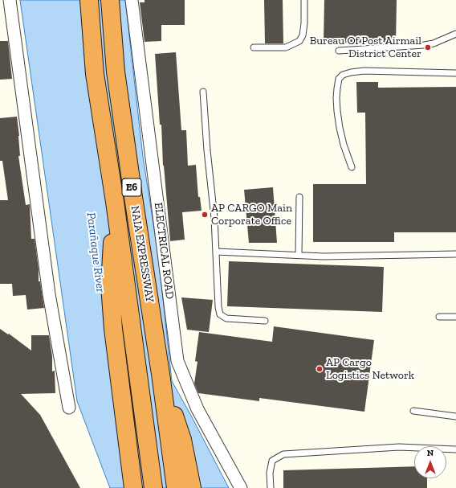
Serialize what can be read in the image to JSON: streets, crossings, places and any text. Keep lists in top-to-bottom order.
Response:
{
  "streets": {
    "highway": ["E6", "NAIA EXPRESSWAY"],
    "street": ["ELECTRICAL ROAD"]
  },
  "water": ["Parañaque River"],
  "places": ["Bureau Of Post Airmail District Center", "AP CARGO Main Corporate Office", "AP Cargo Logistics Network"],
  "north": "top"
}
